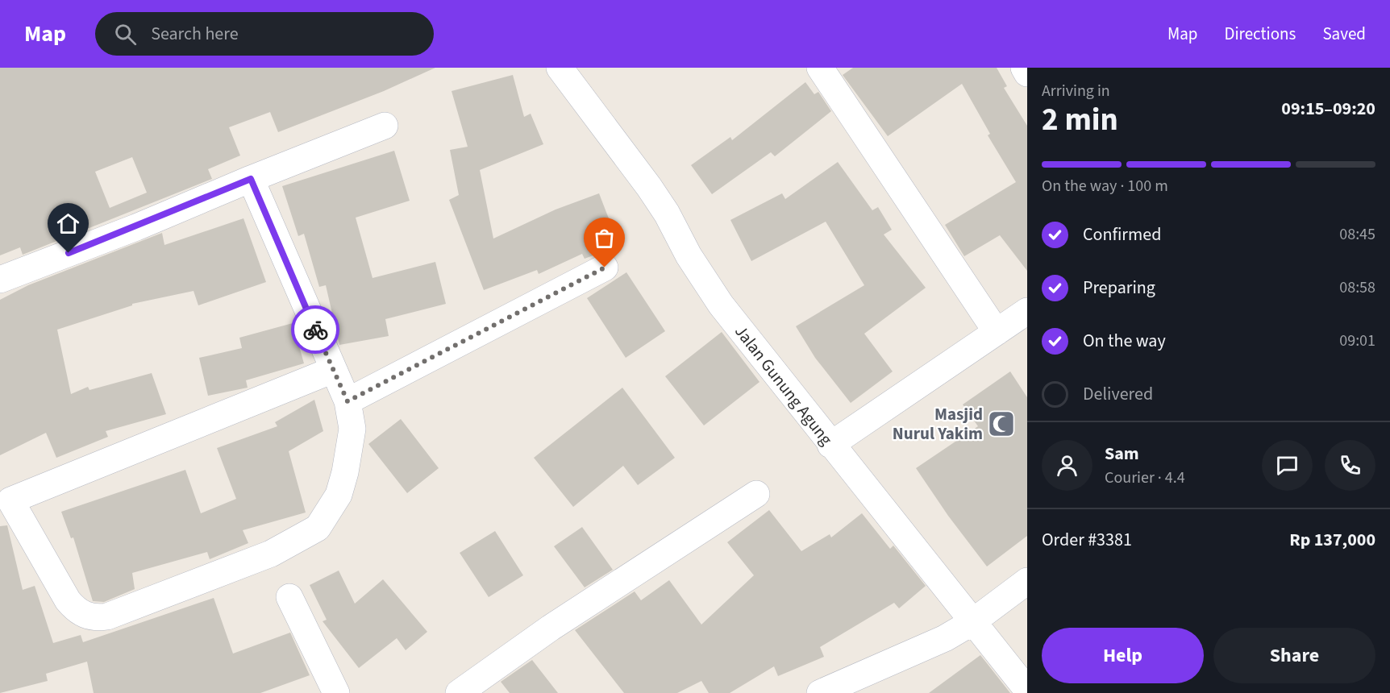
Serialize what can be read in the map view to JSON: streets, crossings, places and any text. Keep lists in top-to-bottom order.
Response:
{
  "streets": {
    "street": ["Jalan Gunung Agung"]
  },
  "places": {
    "mosque": ["Masjid Nurul Yakim"]
  },
  "page": {
    "header": "Map",
    "search": "Search here",
    "nav": ["Map", "Directions", "Saved"],
    "heading": ["2 min", "Arriving in", "09:15–09:20"],
    "panel": [
      "Sam",
      "Courier · 4.4",
      "Order #3381",
      "Rp 137,000"
    ],
    "bar": "On the way · 100 m",
    "list": [
      ["Confirmed", "08:45"],
      ["Preparing", "08:58"],
      ["On the way", "09:01"],
      "Delivered"
    ],
    "buttons": ["Help", "Share"]
  }
}
